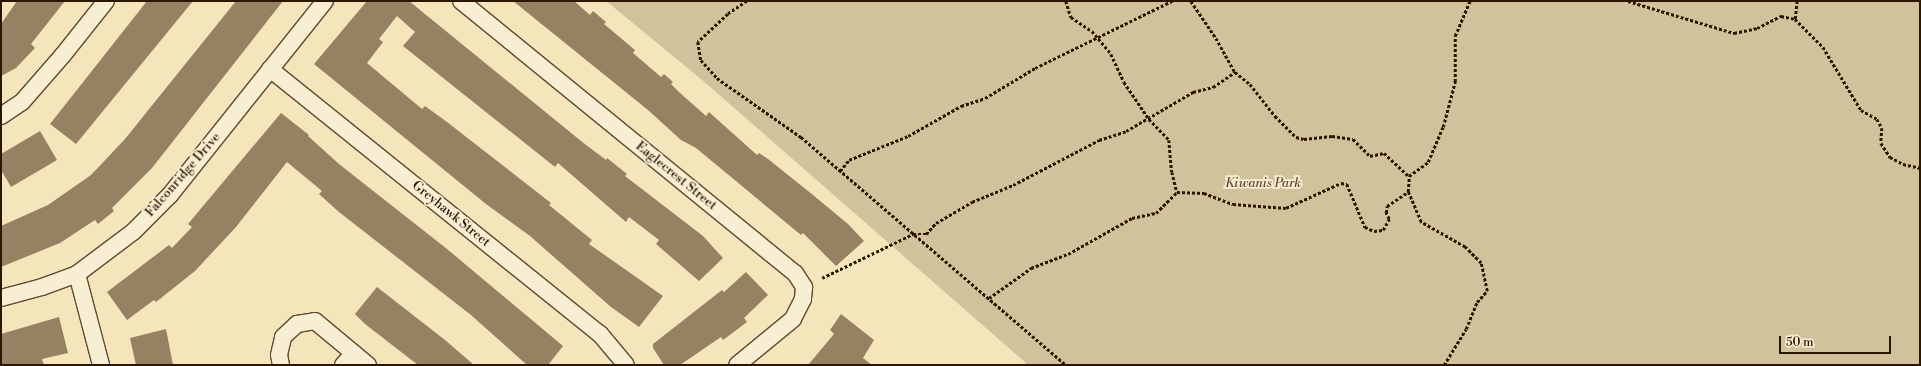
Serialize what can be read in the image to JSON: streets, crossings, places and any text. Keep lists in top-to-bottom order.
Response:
{
  "streets": {
    "street": ["Falconridge Drive", "Eaglecrest Street", "Greyhawk Street"]
  },
  "crossings": [
    ["Falconridge Drive", "Greyhawk Street"]
  ],
  "parks": ["Kiwanis Park"],
  "scale_bar": "50 m"
}
